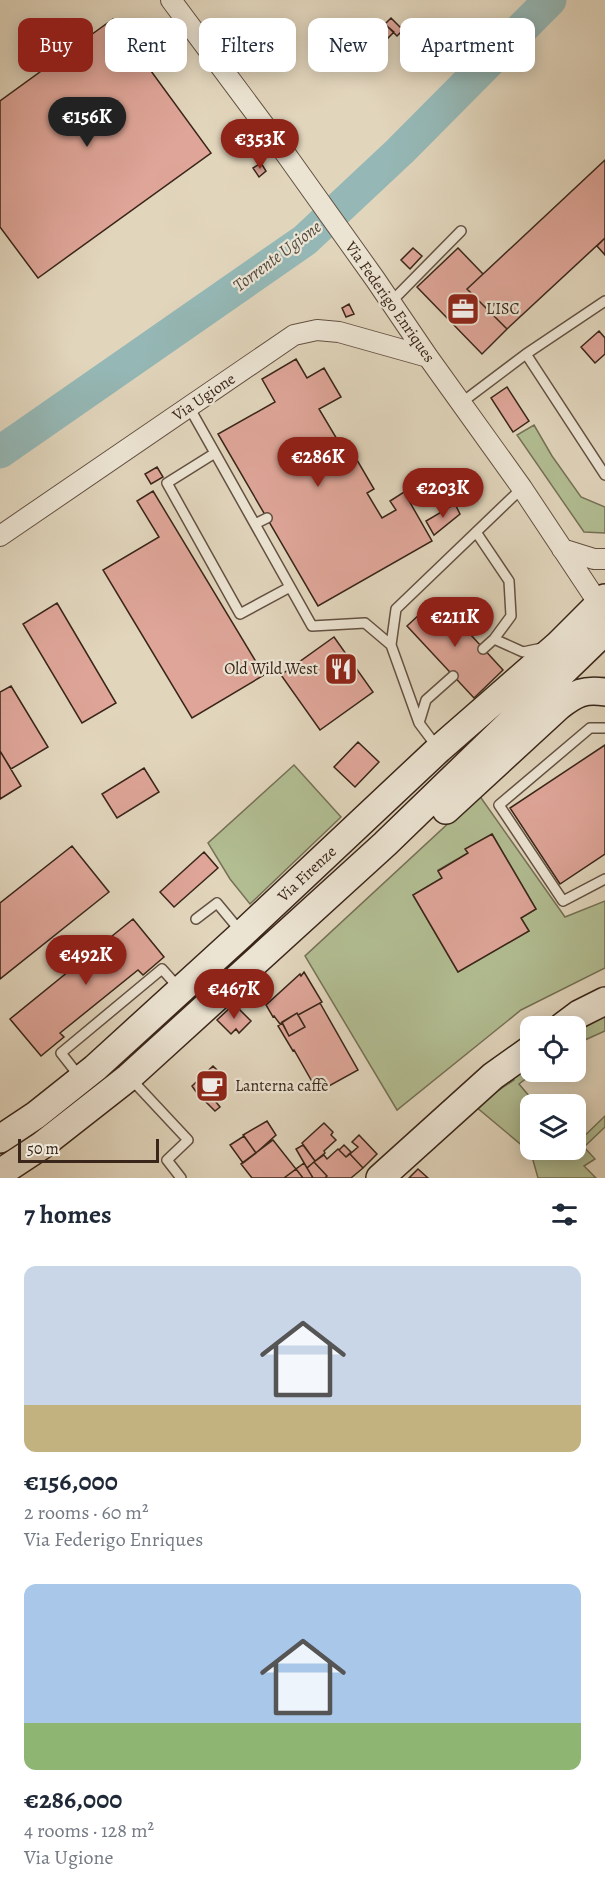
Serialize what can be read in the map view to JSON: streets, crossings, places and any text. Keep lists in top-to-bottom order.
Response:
{
  "streets": {
    "main road": ["Via Firenze"],
    "street": ["Via Federigo Enriques", "Via Ugione"]
  },
  "crossings": [
    ["Via Federigo Enriques", "Via Ugione"],
    ["Via Federigo Enriques", "Via Firenze"]
  ],
  "water": ["Torrente Ugione"],
  "places": {
    "office": ["L'ISC"],
    "restaurant": ["Old Wild West"],
    "cafe": ["Lanterna caffè"]
  },
  "scale_bar": "50 m",
  "page": {
    "chip": [
      "Buy",
      "Rent",
      "Filters",
      "New",
      "Apartment"
    ],
    "price": [
      "€156K",
      "€353K",
      "€286K",
      "€203K",
      "€211K",
      "€492K",
      "€467K"
    ],
    "scale": "50 m",
    "heading": "7 homes",
    "list": [
      {
        "name": "€156,000",
        "note": "2 rooms · 60 m² · Via Federigo Enriques"
      },
      {
        "name": "€286,000",
        "note": "4 rooms · 128 m² · Via Ugione"
      }
    ]
  }
}
